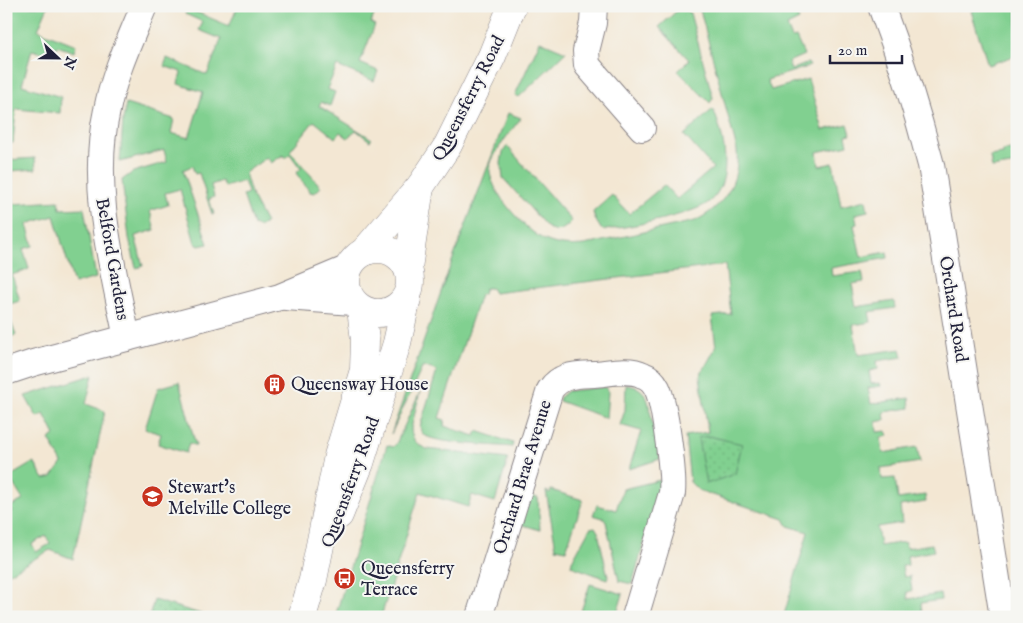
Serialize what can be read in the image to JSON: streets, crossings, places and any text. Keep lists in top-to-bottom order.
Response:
{
  "streets": {
    "main road": ["Queensferry Road"],
    "street": ["Belford Gardens", "Orchard Road", "Orchard Brae Avenue"]
  },
  "places": {
    "building": ["Queensway House"],
    "school or university": ["Stewart's Melville College"],
    "bus stop": ["Queensferry Terrace"]
  },
  "scale_bar": "20 m",
  "north": "right"
}
